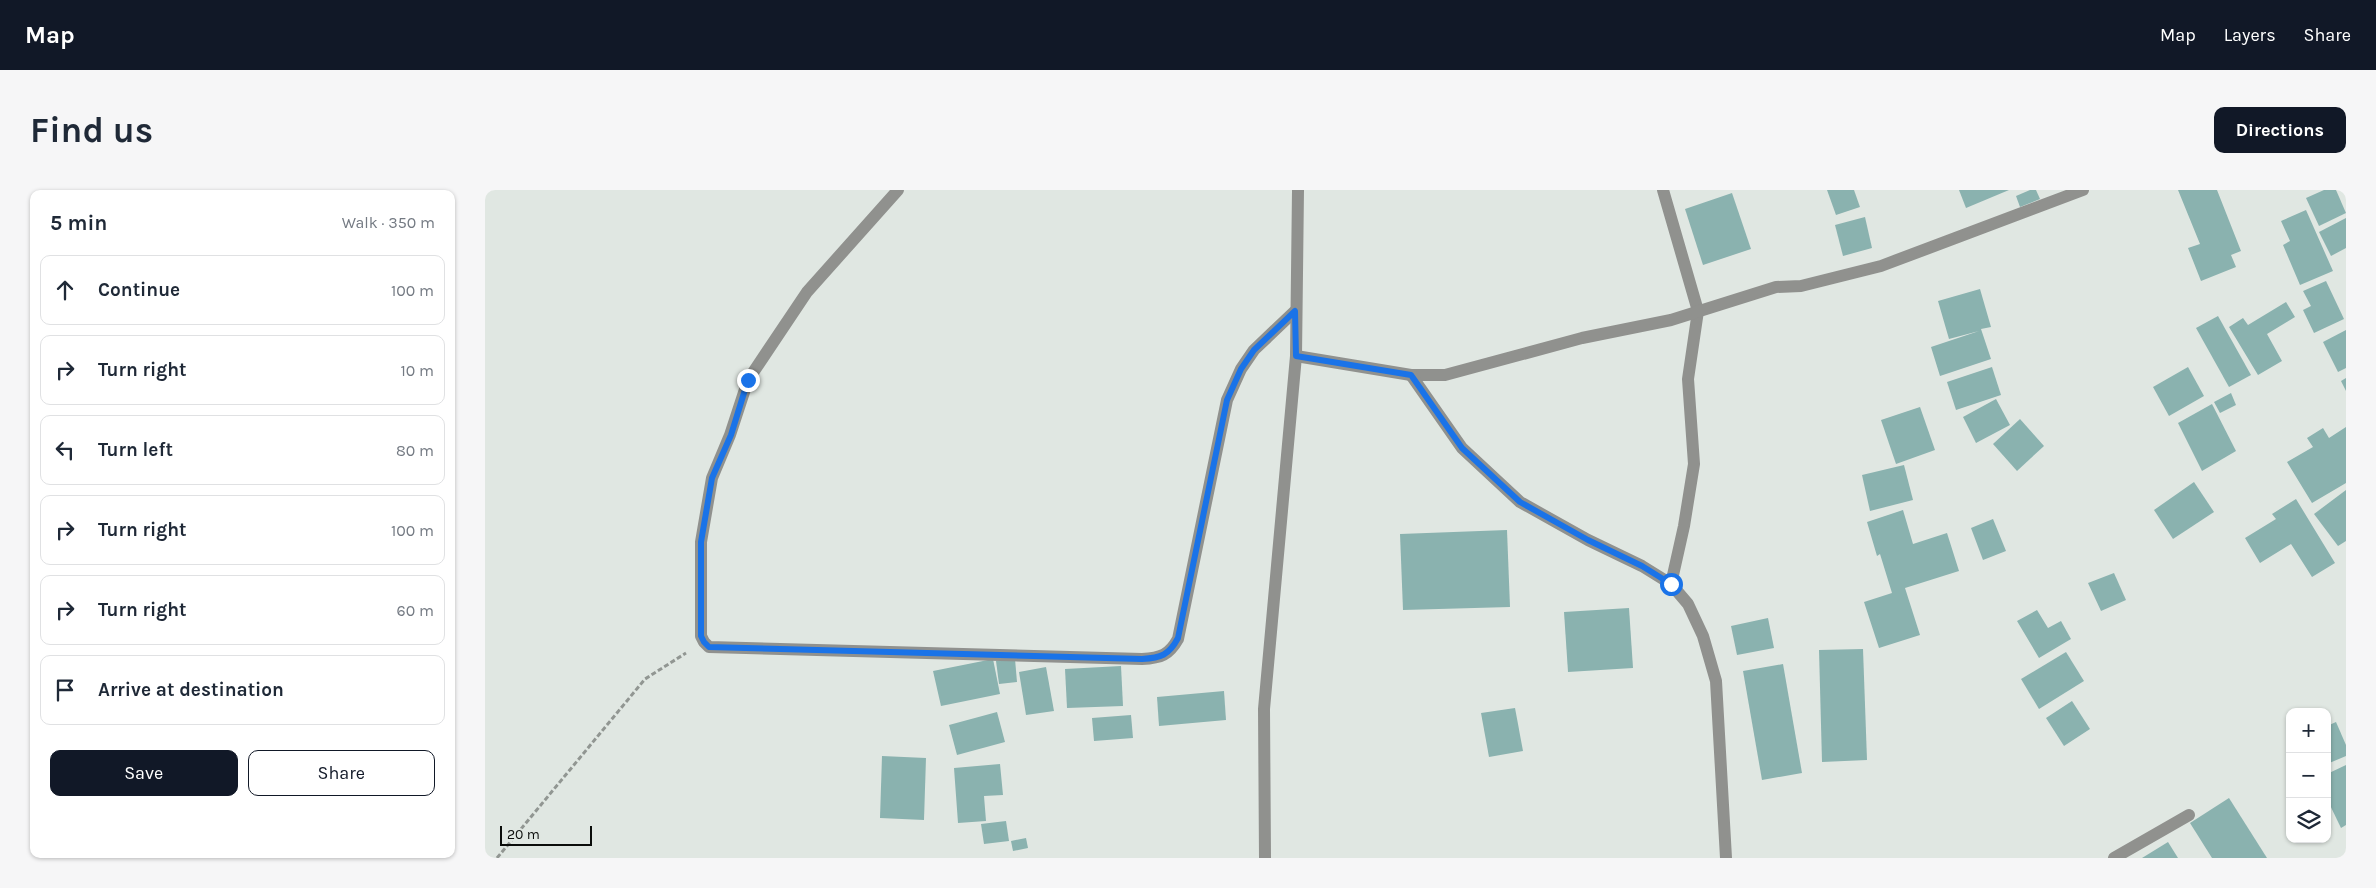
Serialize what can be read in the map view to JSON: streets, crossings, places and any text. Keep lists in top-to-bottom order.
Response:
{
  "scale_bar": "20 m",
  "page": {
    "header": "Map",
    "nav": ["Map", "Layers", "Share"],
    "buttons": [
      "Directions",
      ["Save", "Share"]
    ],
    "title": "Find us",
    "heading": ["5 min", "Walk · 350 m"],
    "list": [
      ["Continue", "100 m"],
      ["Turn right", "10 m"],
      ["Turn left", "80 m"],
      ["Turn right", "100 m"],
      ["Turn right", "60 m"],
      "Arrive at destination"
    ],
    "map_buttons": ["+", "−"],
    "scale": "20 m"
  }
}
